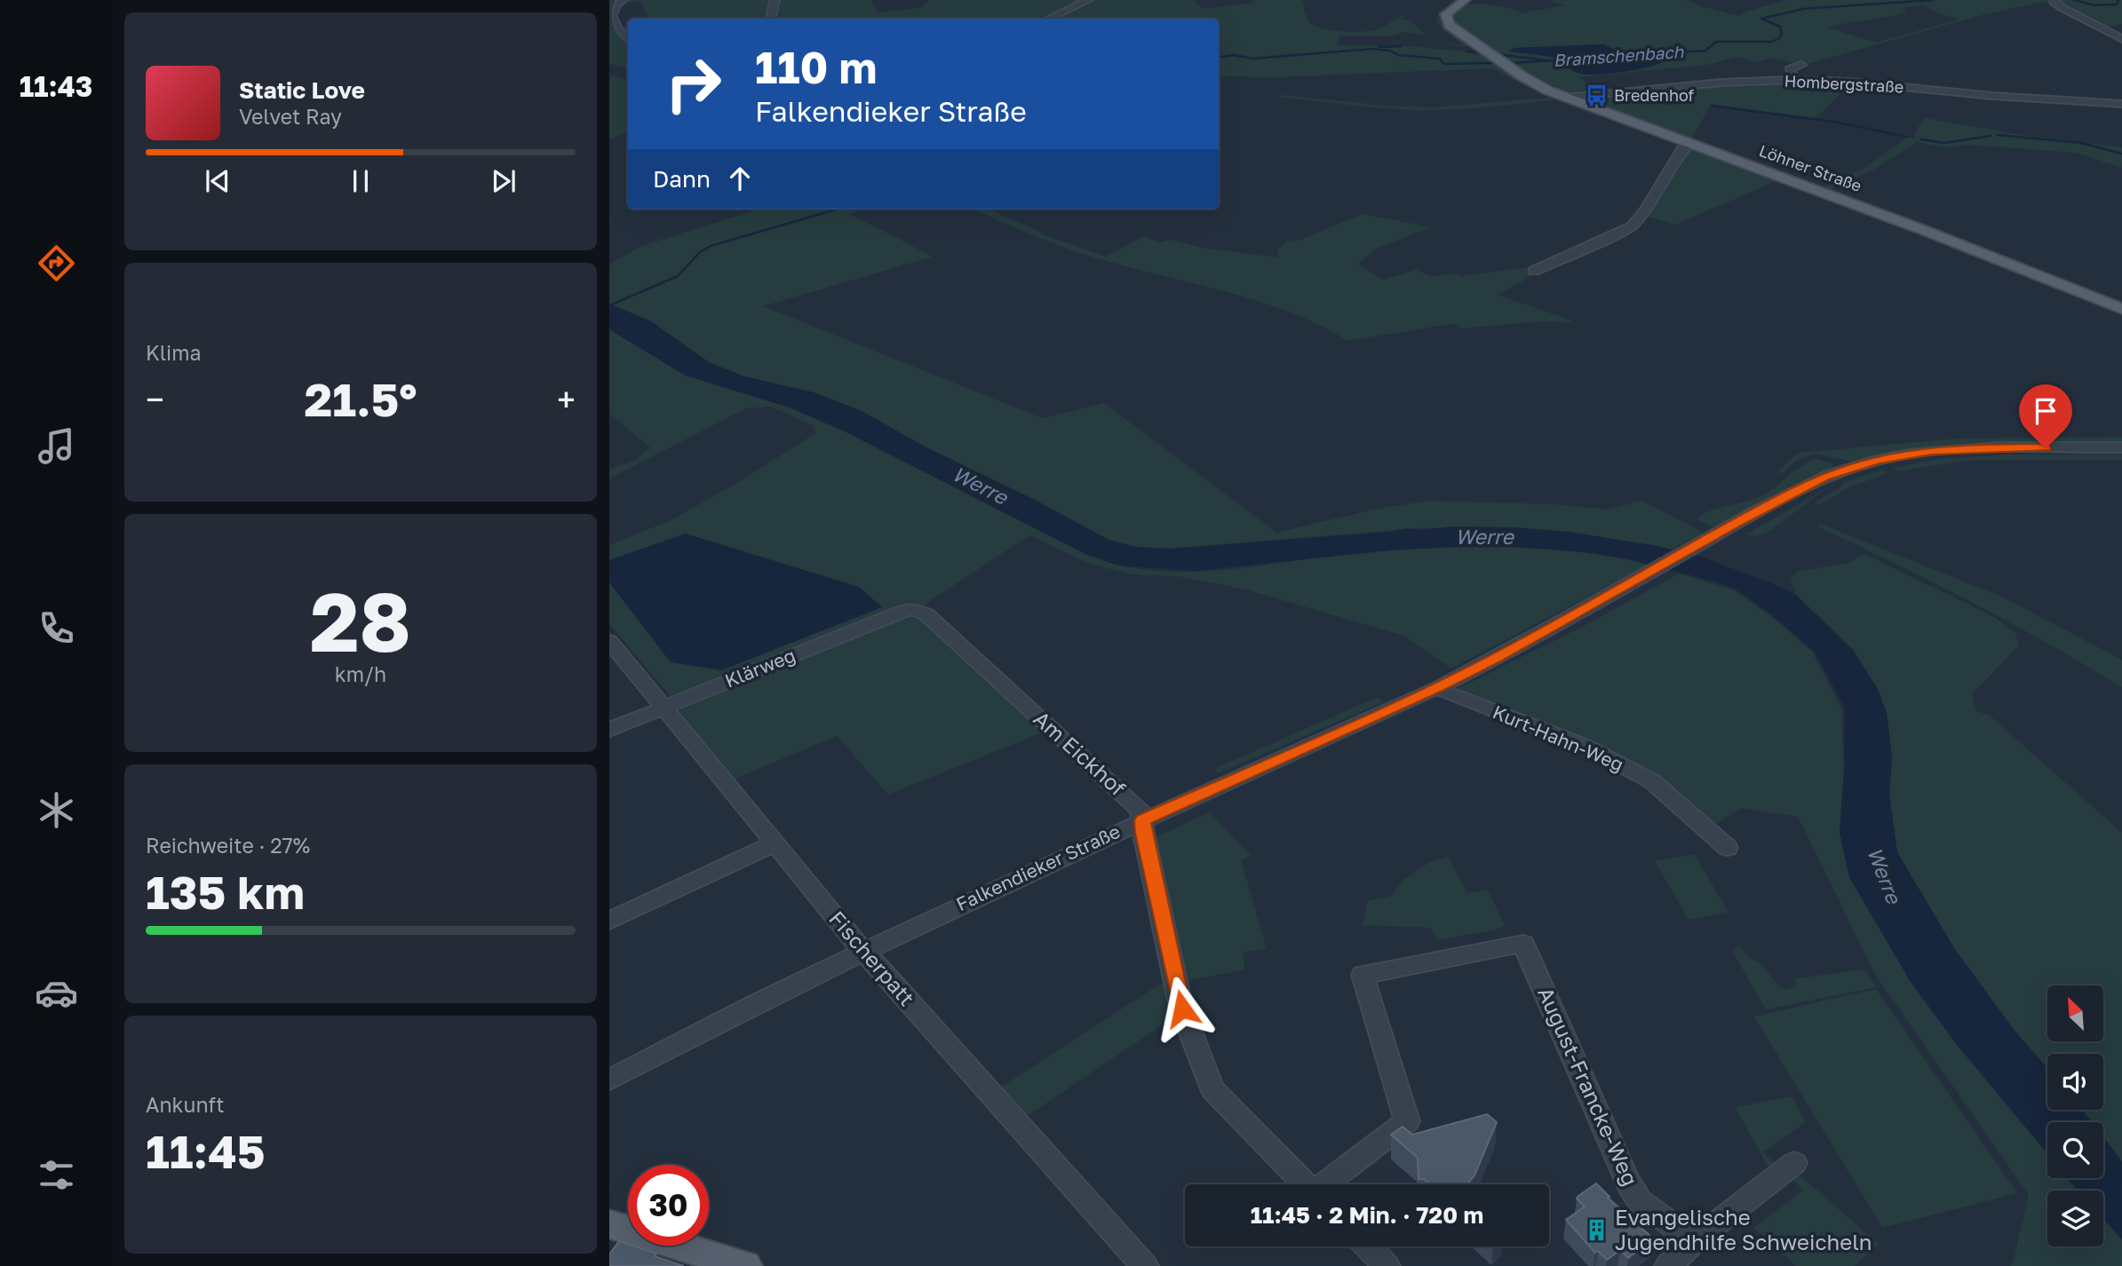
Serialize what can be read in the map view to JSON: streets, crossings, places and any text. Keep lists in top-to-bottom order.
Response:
{
  "streets": {
    "main road": ["Löhner Straße"],
    "street": [
      "Hombergstraße",
      "Klärweg",
      "Kurt-Hahn-Weg",
      "Am Eickhof",
      "Falkendieker Straße",
      "Fischerpatt",
      "August-Francke-Weg"
    ]
  },
  "crossings": [
    ["Hombergstraße", "Löhner Straße"],
    ["Klärweg", "Am Eickhof"],
    ["Klärweg", "Fischerpatt"],
    ["Kurt-Hahn-Weg", "Falkendieker Straße"],
    ["Am Eickhof", "Falkendieker Straße"],
    ["Falkendieker Straße", "Fischerpatt"]
  ],
  "water": ["Bramschenbach", "Werre"],
  "places": {
    "bus stop": ["Bredenhof"],
    "building": ["Evangelische Jugendhilfe Schweicheln"]
  },
  "north": "top left",
  "page": {
    "tabs": "11:43",
    "turn": ["110 m", "Falkendieker Straße"],
    "song": ["Static Love", "Velvet Ray"],
    "then": "Dann",
    "tile": [
      "Klima",
      ["28", "km/h"],
      ["Reichweite · 27%", "135 km"],
      ["Ankunft", "11:45"]
    ],
    "heat": ["−", "21.5°", "+"],
    "limit": "30",
    "trip": "11:45 · 2 Min. · 720 m"
  }
}
